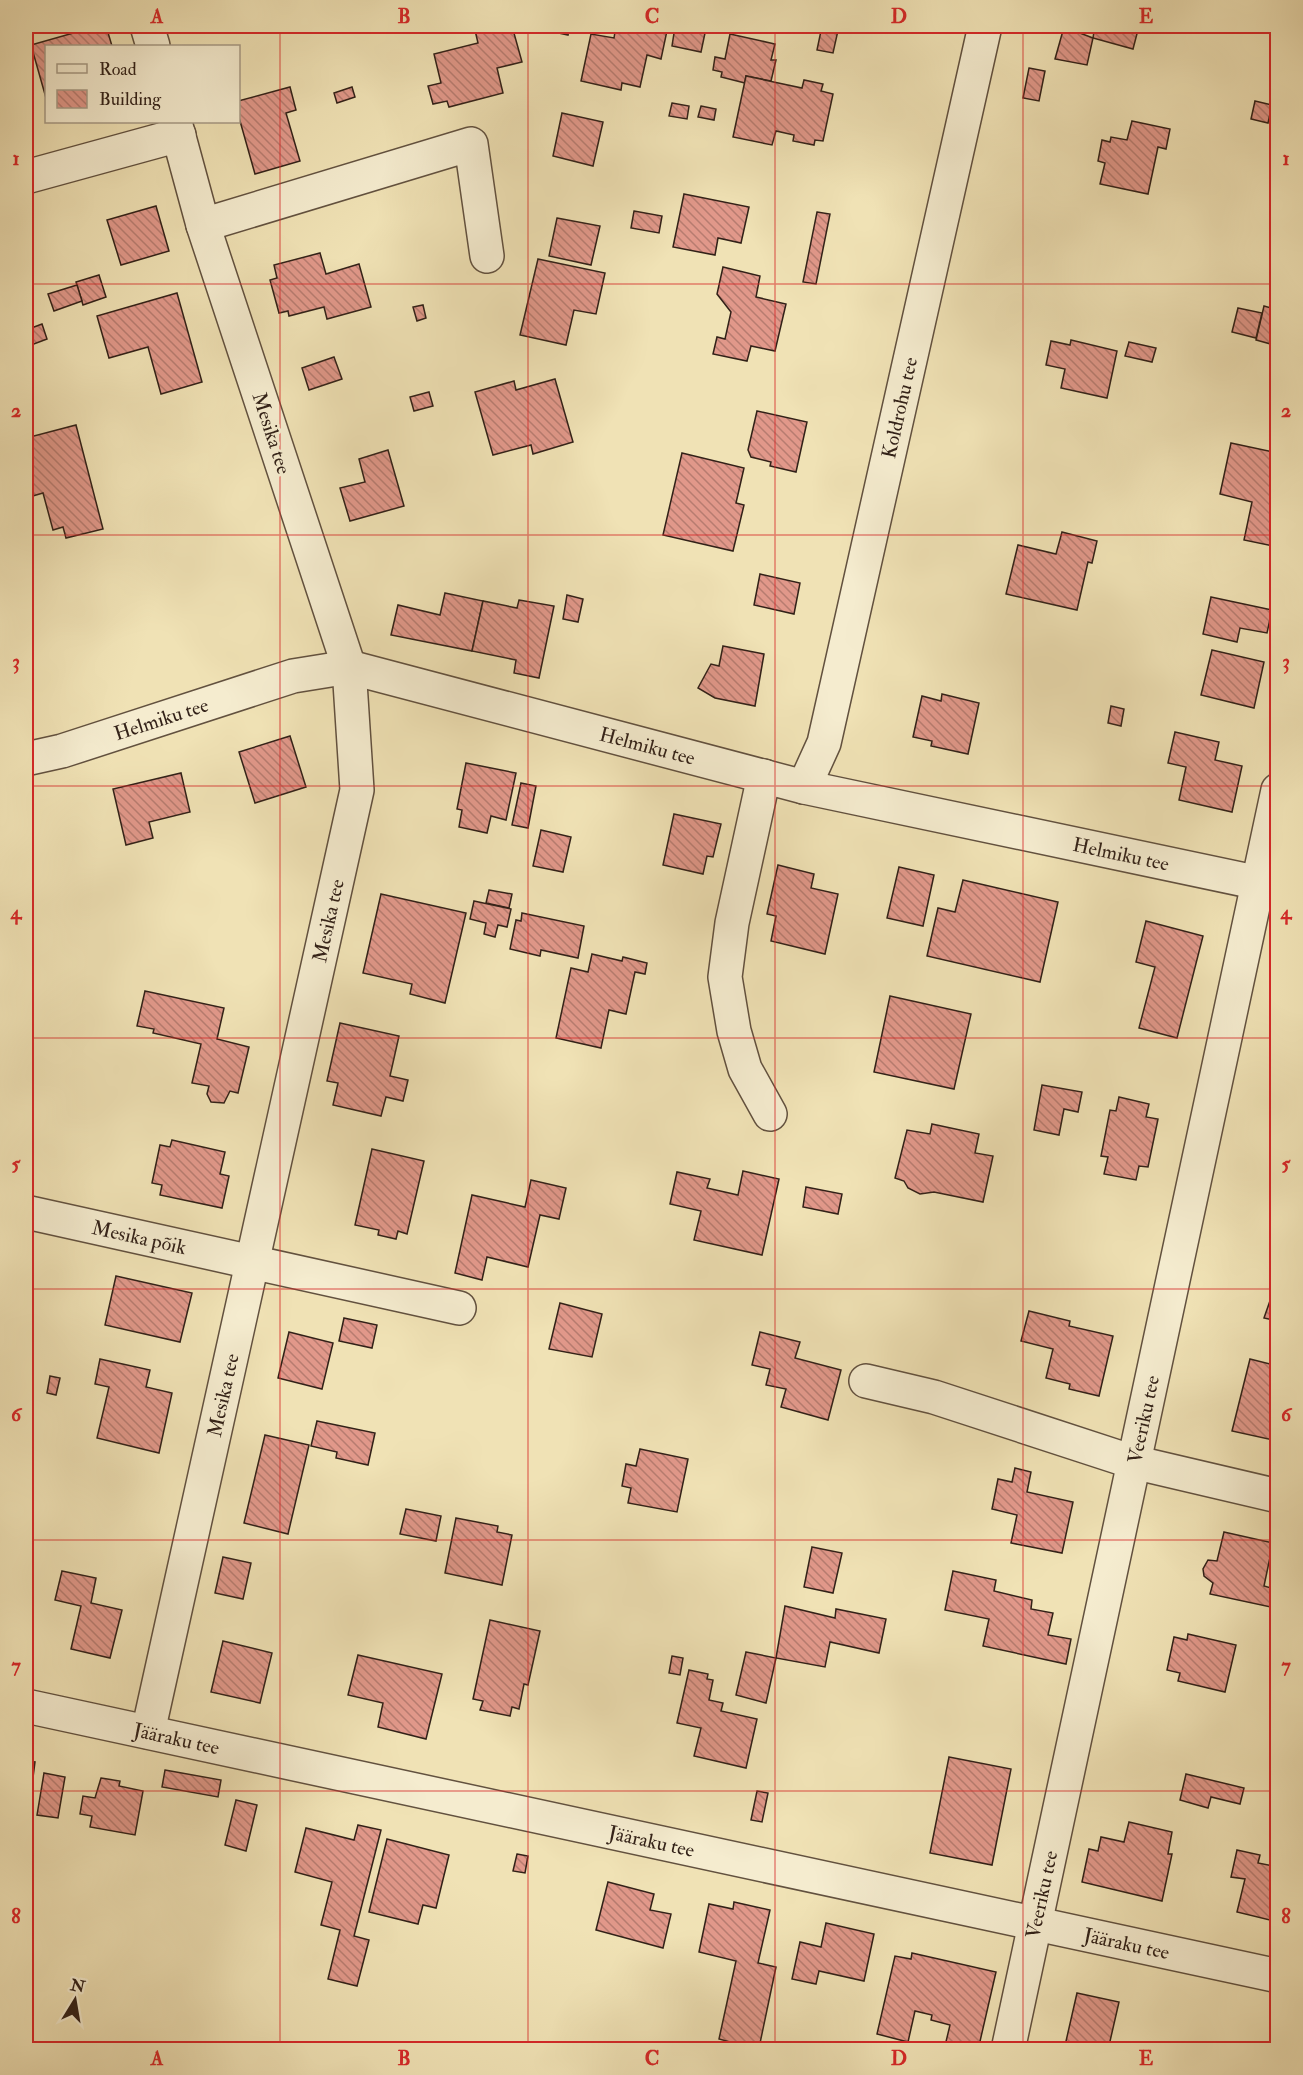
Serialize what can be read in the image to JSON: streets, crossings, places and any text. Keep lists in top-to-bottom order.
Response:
{
  "streets": {
    "street": [
      "Koldrohu tee",
      "Mesika tee",
      "Helmiku tee",
      "Mesika põik",
      "Veeriku tee",
      "Jääraku tee"
    ]
  },
  "crossings": [
    ["Koldrohu tee", "Helmiku tee"],
    ["Mesika tee", "Helmiku tee"],
    ["Mesika tee", "Mesika põik"],
    ["Mesika tee", "Jääraku tee"],
    ["Helmiku tee", "Veeriku tee"],
    ["Veeriku tee", "Jääraku tee"]
  ],
  "legend": ["Road", "Building"],
  "north": "top",
  "grid": {
    "columns": [
      "A",
      "B",
      "C",
      "D",
      "E"
    ],
    "rows": [
      "1",
      "2",
      "3",
      "4",
      "5",
      "6",
      "7",
      "8"
    ]
  }
}
